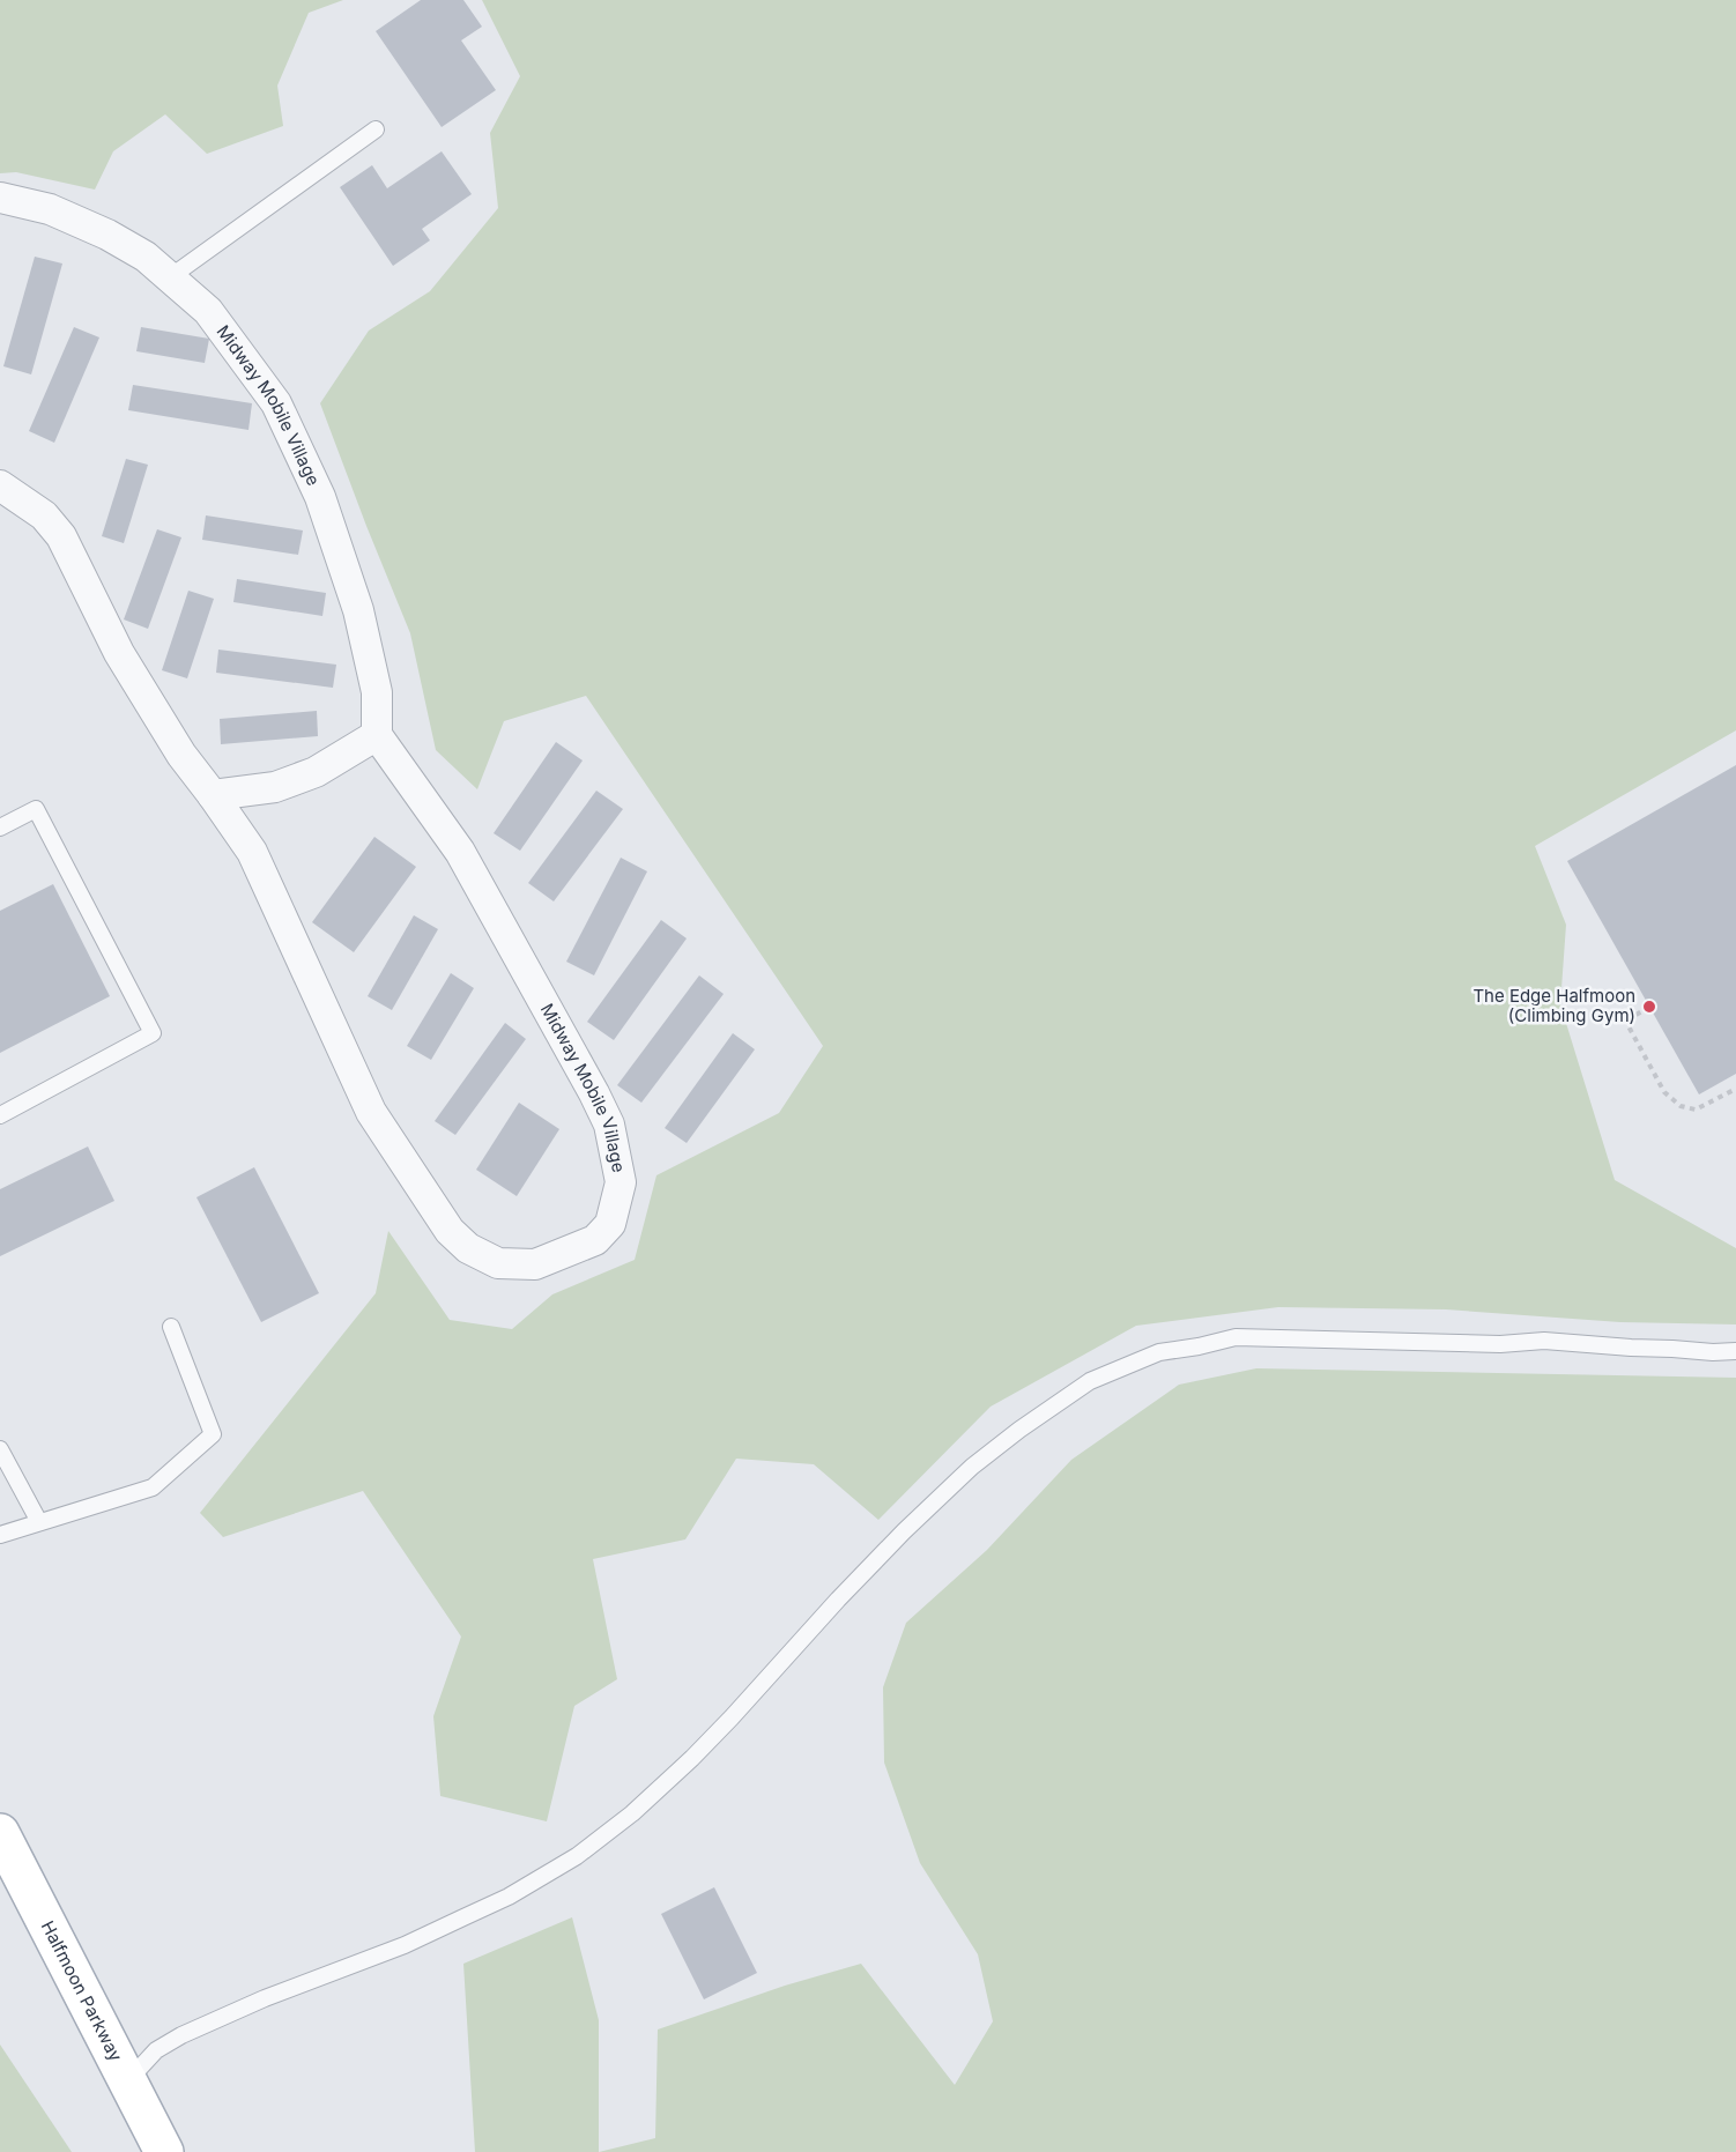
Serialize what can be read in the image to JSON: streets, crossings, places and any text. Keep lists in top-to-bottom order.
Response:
{
  "streets": {
    "main road": ["Halfmoon Parkway"],
    "street": ["Midway Mobile Village"]
  },
  "places": ["The Edge Halfmoon (Climbing Gym)"]
}
